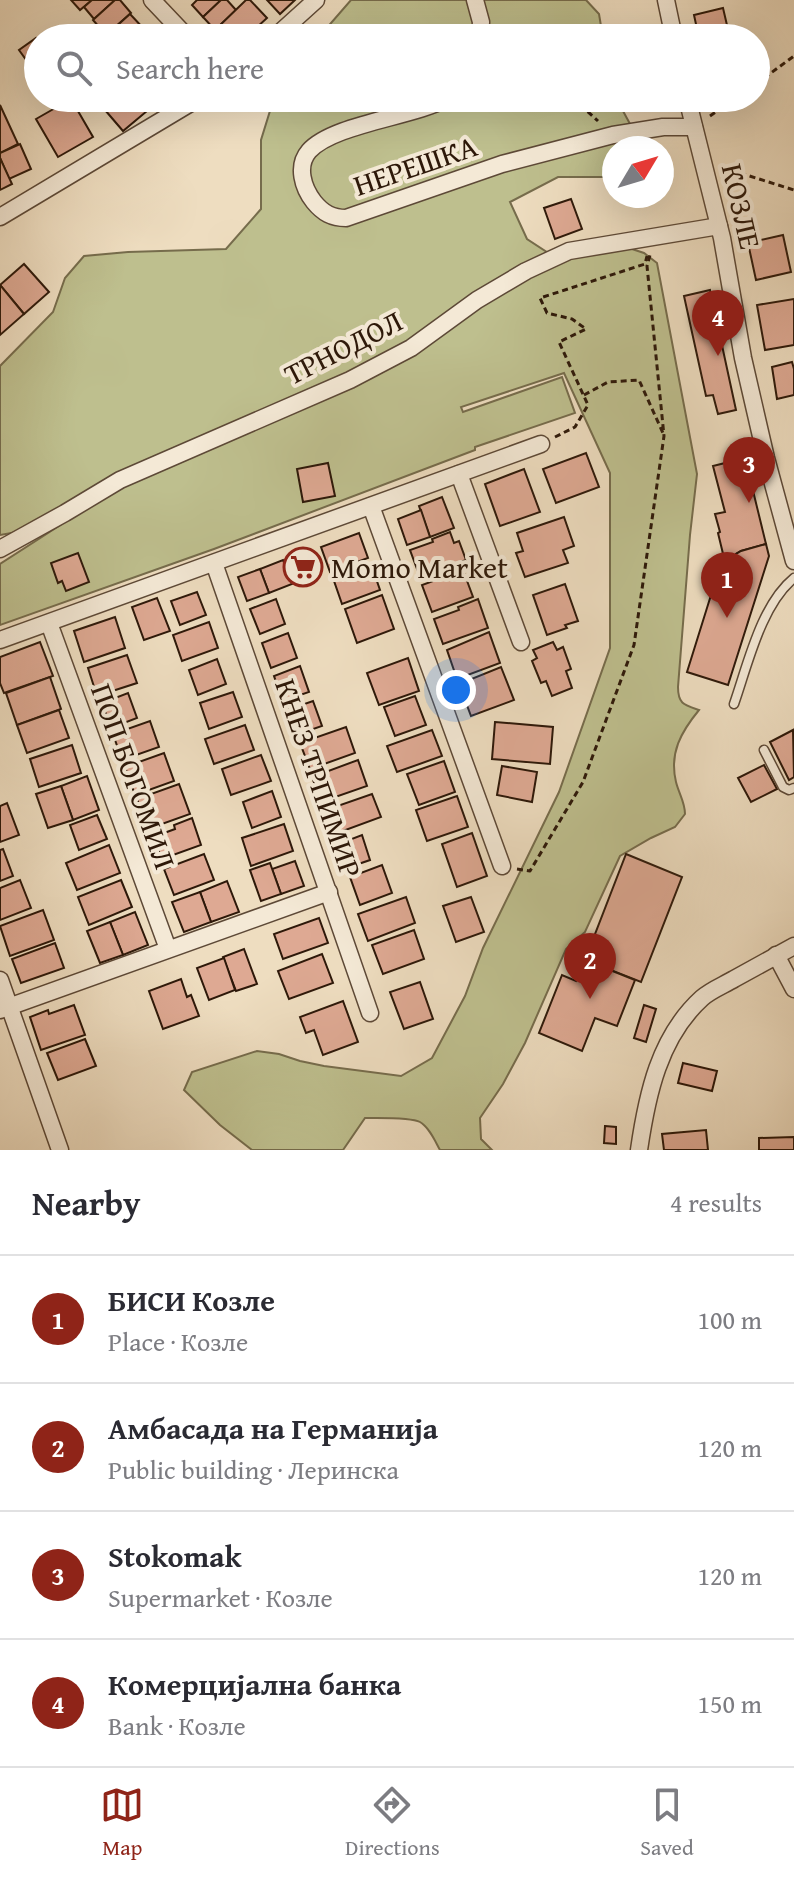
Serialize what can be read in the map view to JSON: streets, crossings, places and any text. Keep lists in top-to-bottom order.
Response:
{
  "streets": {
    "street": [
      "НЕРЕШКА",
      "КОЗЛЕ",
      "ТРНОДОЛ",
      "ПОП БОГОМИЛ",
      "КНЕЗ ТРПИМИР"
    ]
  },
  "crossings": [
    ["НЕРЕШКА", "КОЗЛЕ"],
    ["КОЗЛЕ", "ТРНОДОЛ"]
  ],
  "places": {
    "supermarket": ["Momo Market"]
  },
  "north": "top right",
  "page": {
    "search": "Search here",
    "pins": [
      "4",
      "3",
      "1",
      "2"
    ],
    "heading": ["Nearby", "4 results"],
    "list": [
      {
        "mark": "1",
        "name": "БИСИ Козле",
        "note": "Place · Козле",
        "value": "100 m"
      },
      {
        "mark": "2",
        "name": "Амбасада на Германија",
        "note": "Public building · Леринска",
        "value": "120 m"
      },
      {
        "mark": "3",
        "name": "Stokomak",
        "note": "Supermarket · Козле",
        "value": "120 m"
      },
      {
        "mark": "4",
        "name": "Комерцијална банка",
        "note": "Bank · Козле",
        "value": "150 m"
      }
    ],
    "nav": ["Map", "Directions", "Saved"]
  }
}
